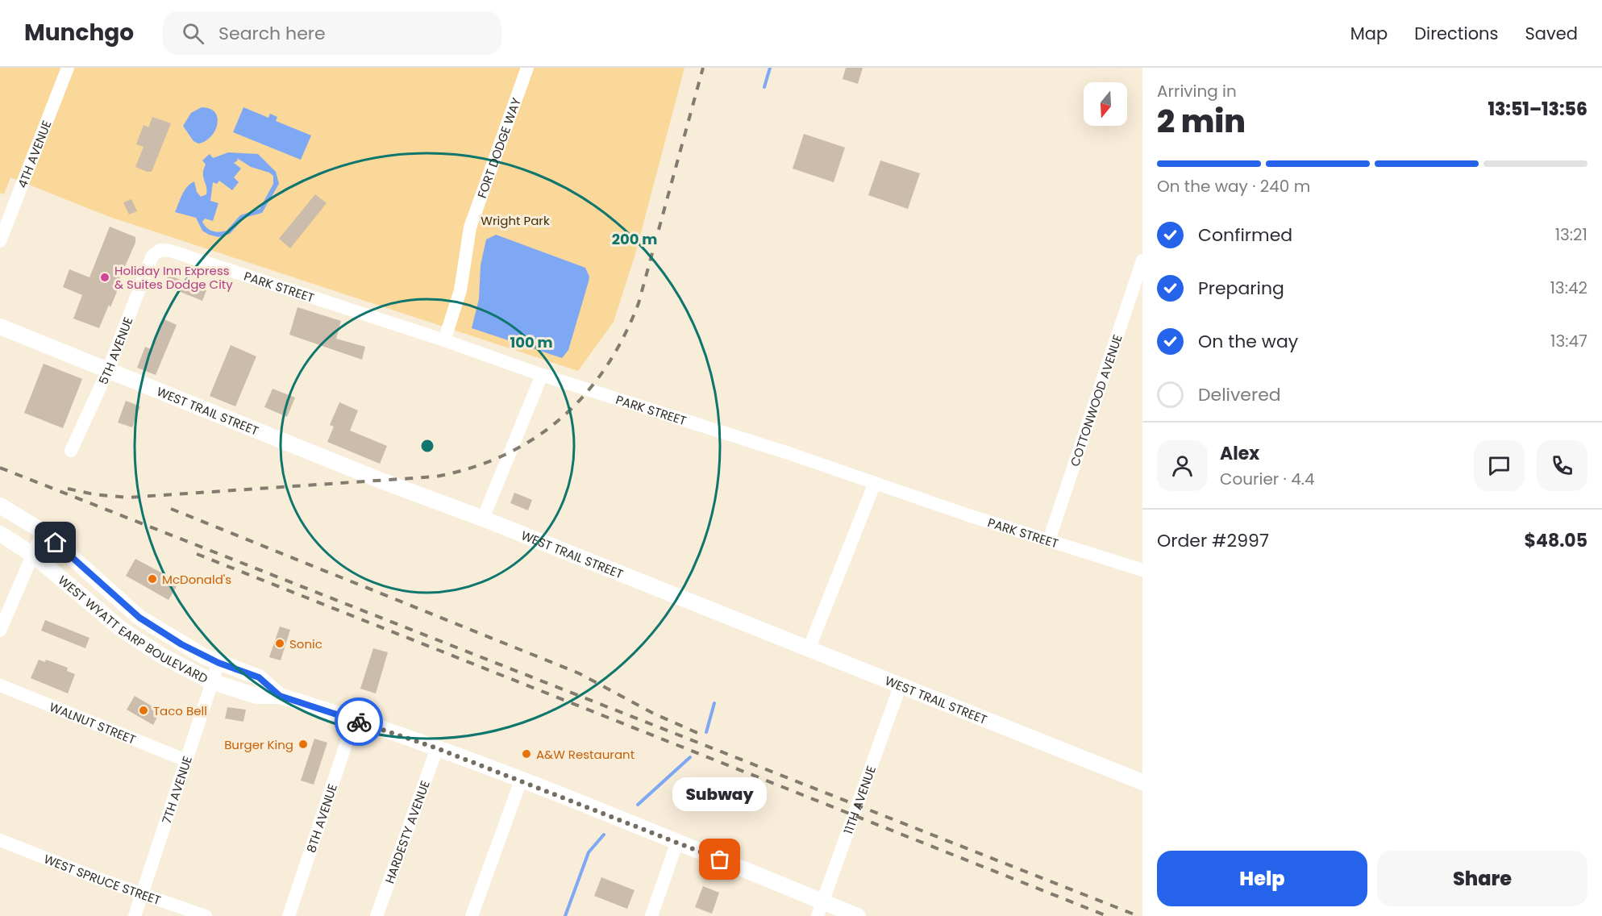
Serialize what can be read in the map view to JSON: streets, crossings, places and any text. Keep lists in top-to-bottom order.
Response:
{
  "streets": {
    "main road": ["WEST TRAIL STREET", "WEST WYATT EARP BOULEVARD"],
    "street": [
      "FORT DODGE WAY",
      "4TH AVENUE",
      "PARK STREET",
      "5TH AVENUE",
      "COTTONWOOD AVENUE",
      "WALNUT STREET",
      "7TH AVENUE",
      "11TH AVENUE",
      "8TH AVENUE",
      "HARDESTY AVENUE",
      "WEST SPRUCE STREET"
    ]
  },
  "crossings": [
    ["FORT DODGE WAY", "PARK STREET"],
    ["PARK STREET", "5TH AVENUE"],
    ["PARK STREET", "COTTONWOOD AVENUE"],
    ["5TH AVENUE", "WEST TRAIL STREET"],
    ["WEST TRAIL STREET", "11TH AVENUE"],
    ["WEST WYATT EARP BOULEVARD", "7TH AVENUE"],
    ["WEST WYATT EARP BOULEVARD", "11TH AVENUE"],
    ["WEST WYATT EARP BOULEVARD", "8TH AVENUE"],
    ["WEST WYATT EARP BOULEVARD", "HARDESTY AVENUE"],
    ["WALNUT STREET", "7TH AVENUE"],
    ["7TH AVENUE", "WEST SPRUCE STREET"]
  ],
  "parks": ["Wright Park"],
  "places": [
    "Holiday Inn Express & Suites Dodge City",
    "McDonald's",
    "Sonic",
    "Taco Bell",
    "Burger King",
    "A&W Restaurant",
    "Subway"
  ],
  "north": "bottom",
  "page": {
    "header": "Munchgo",
    "search": "Search here",
    "nav": ["Map", "Directions", "Saved"],
    "heading": ["2 min", "Arriving in", "13:51–13:56"],
    "panel": [
      "Alex",
      "Courier · 4.4",
      "Order #2997",
      "$48.05"
    ],
    "bar": "On the way · 240 m",
    "list": [
      ["Confirmed", "13:21"],
      ["Preparing", "13:42"],
      ["On the way", "13:47"],
      "Delivered"
    ],
    "bubble": "Subway",
    "buttons": ["Help", "Share"]
  },
  "rings": ["200 m", "100 m"]
}
